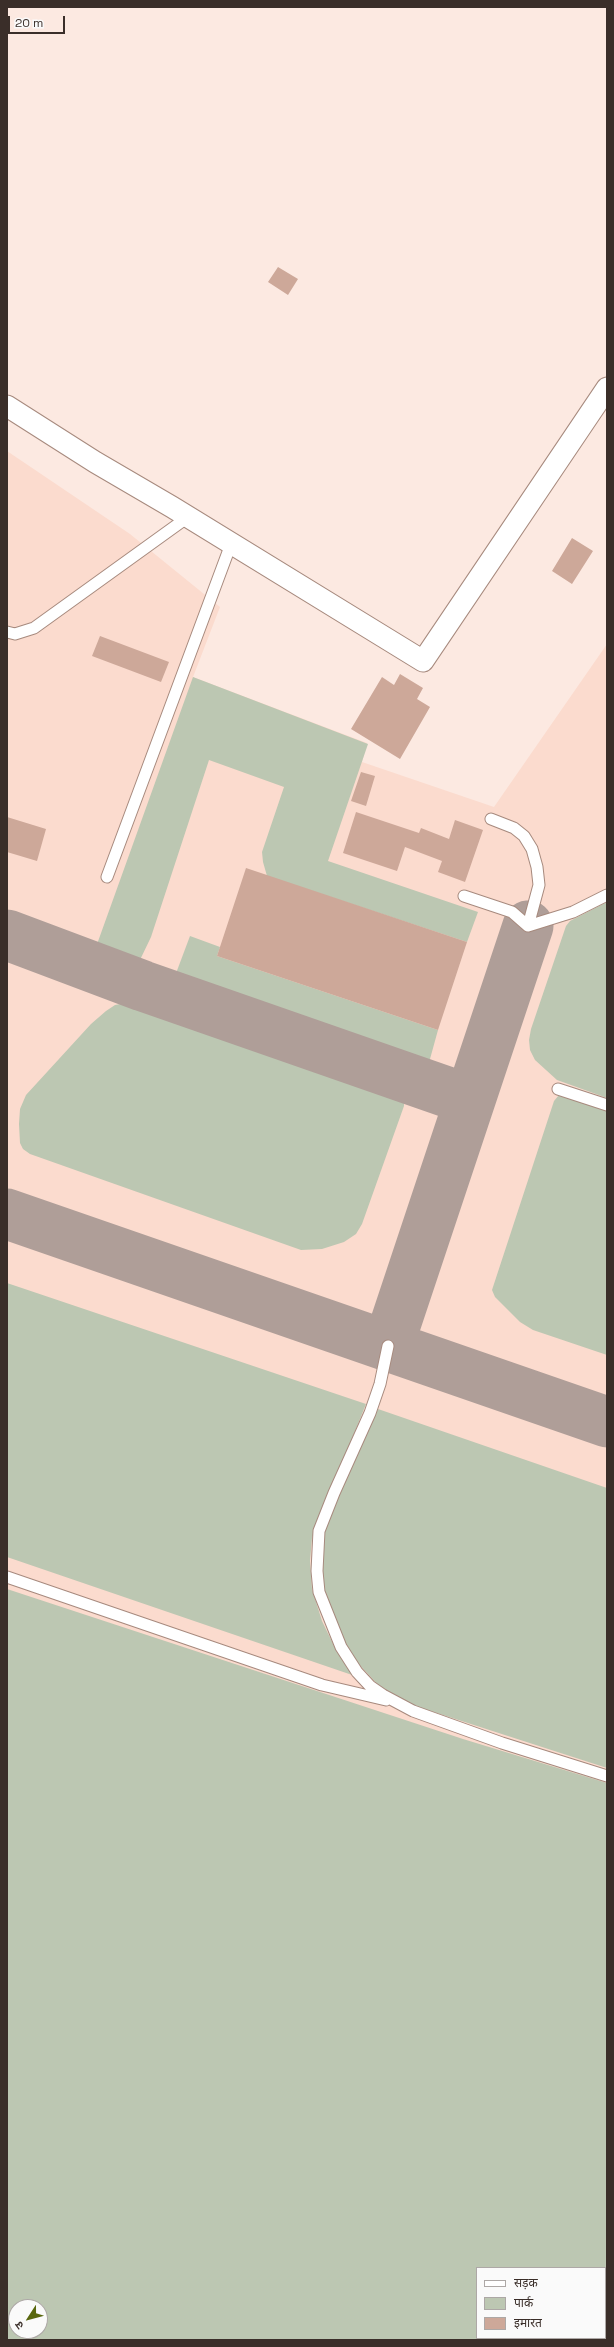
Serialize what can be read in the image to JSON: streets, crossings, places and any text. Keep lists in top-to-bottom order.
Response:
{
  "legend": ["सड़क", "पार्क", "इमारत"],
  "scale_bar": "20 m",
  "north": "bottom left"
}
